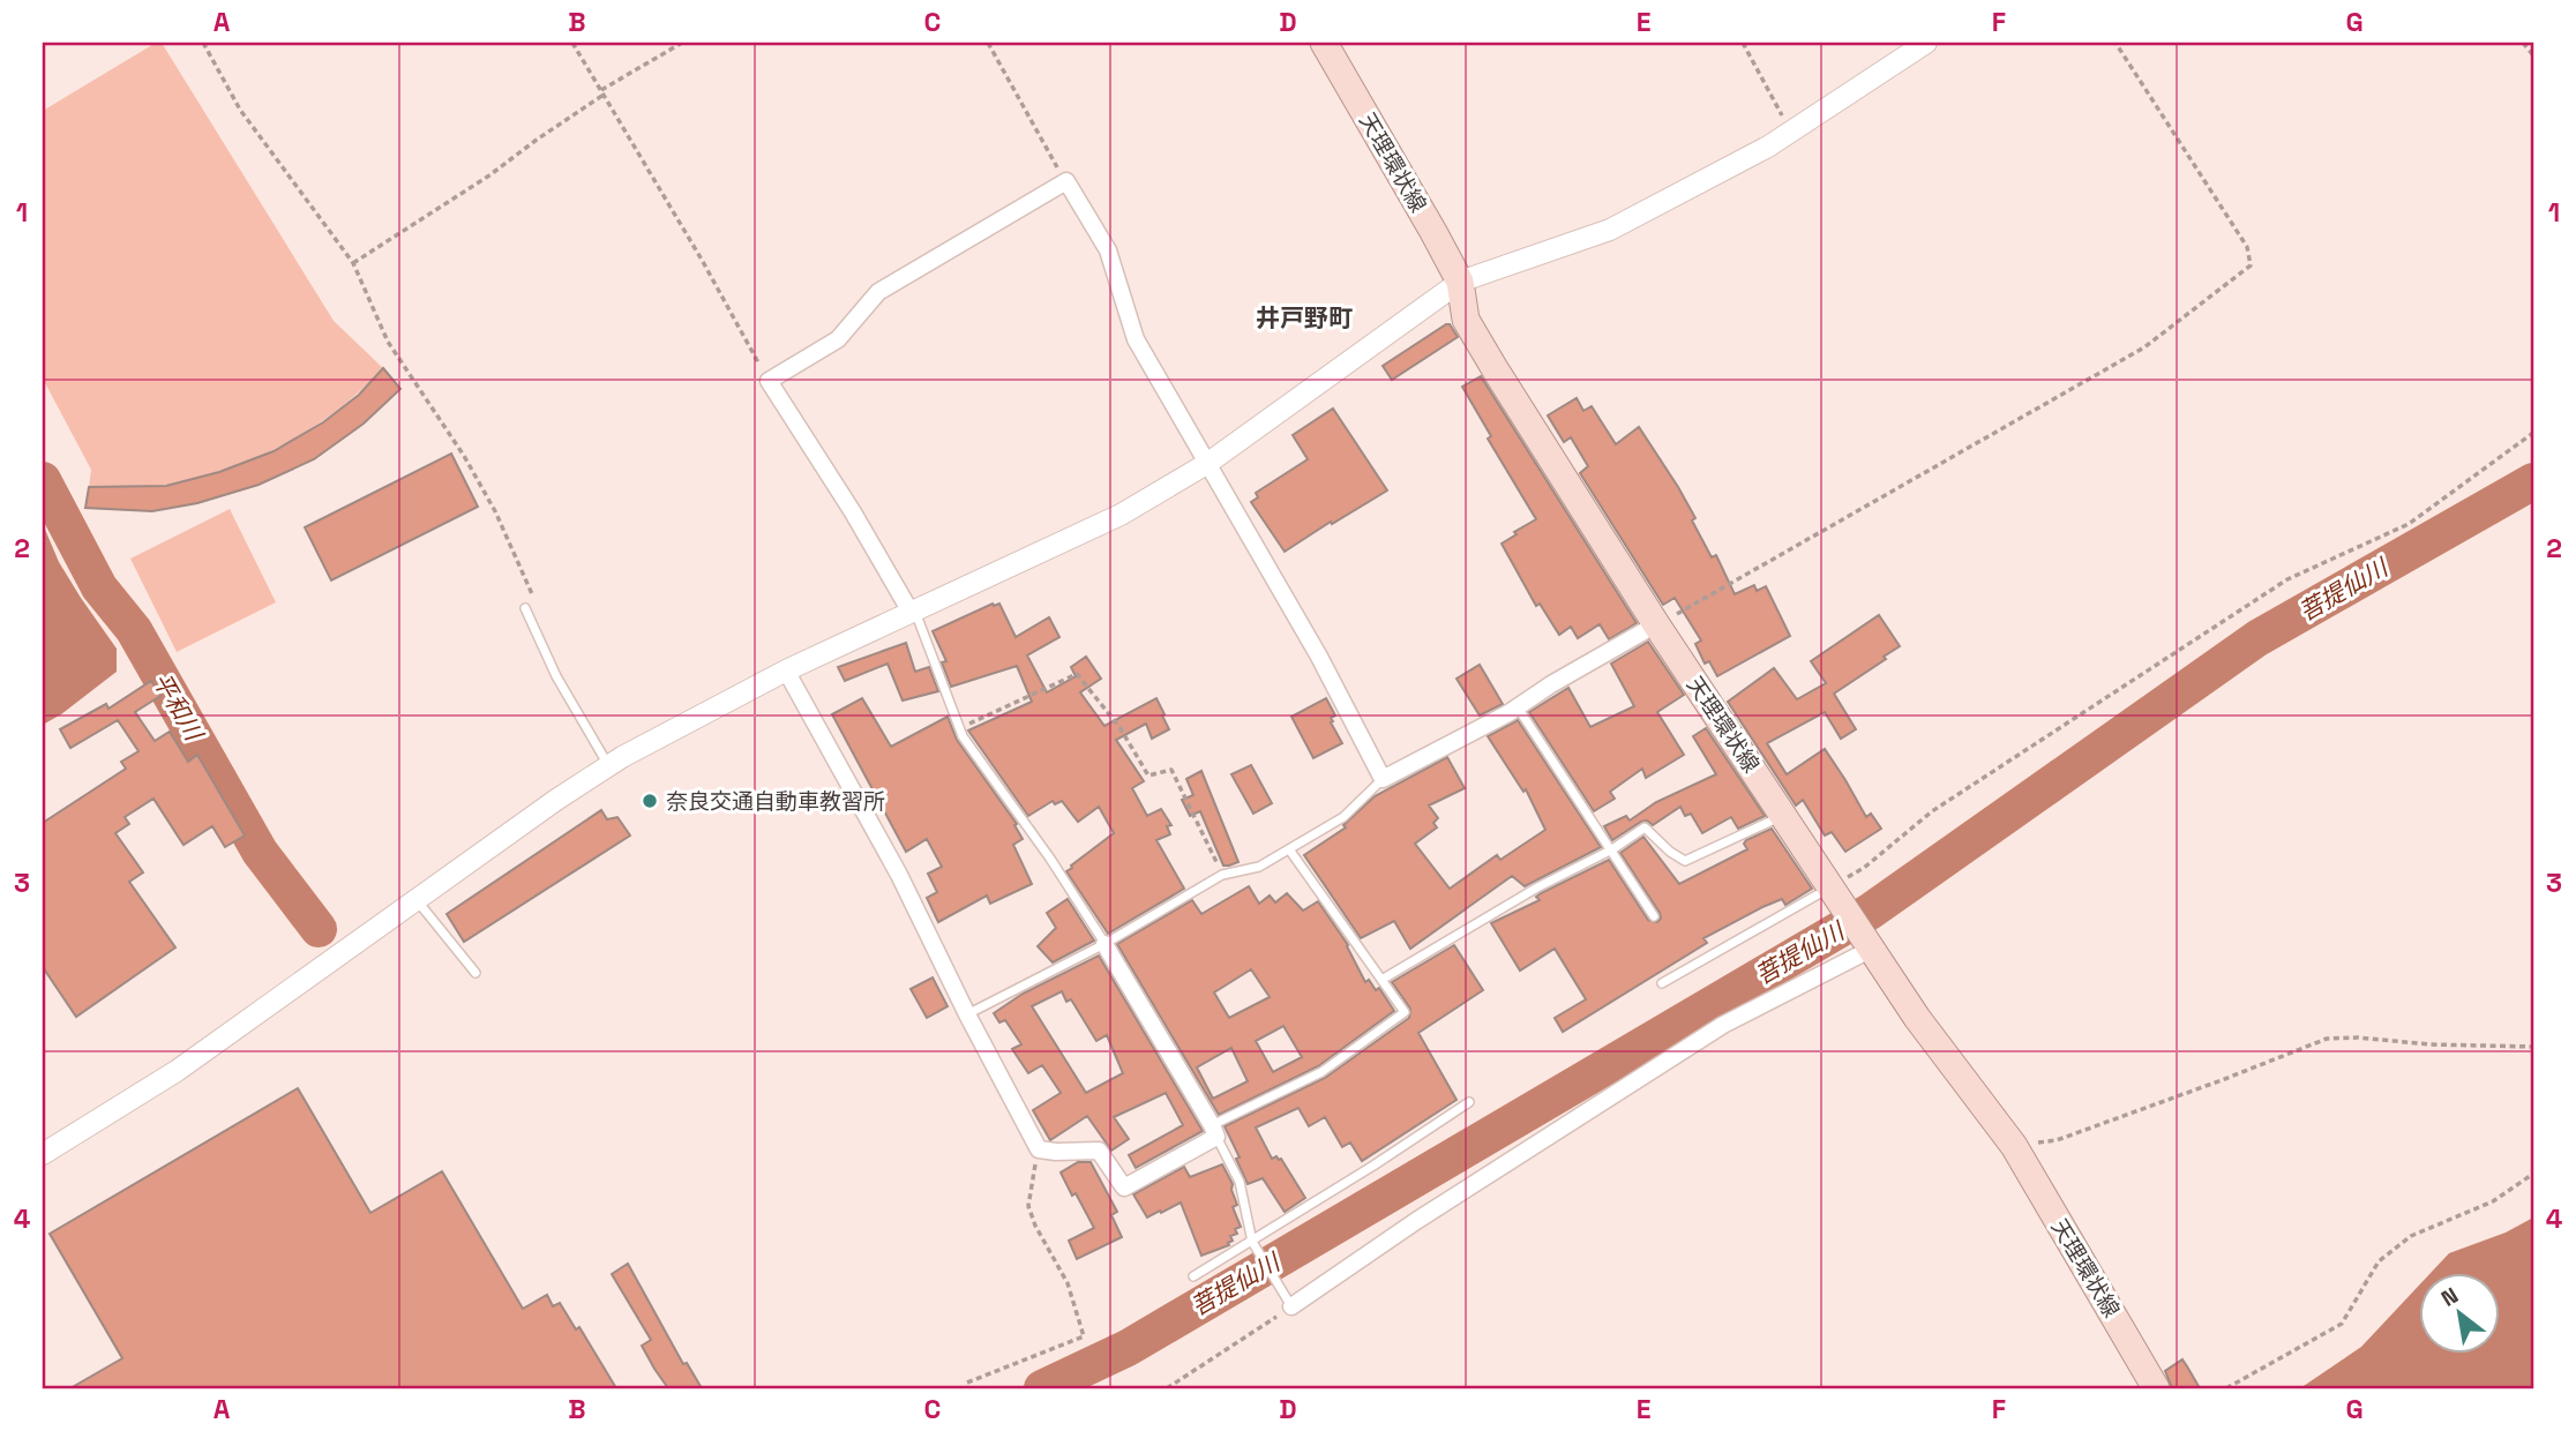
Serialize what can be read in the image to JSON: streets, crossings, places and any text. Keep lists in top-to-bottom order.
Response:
{
  "streets": {
    "main road": ["天理環状線"]
  },
  "districts": ["井戸野町"],
  "water": ["菩提仙川", "平和川"],
  "places": ["奈良交通自動車教習所"],
  "north": "top left",
  "grid": {
    "columns": [
      "A",
      "B",
      "C",
      "D",
      "E",
      "F",
      "G"
    ],
    "rows": [
      "1",
      "2",
      "3",
      "4"
    ]
  }
}
